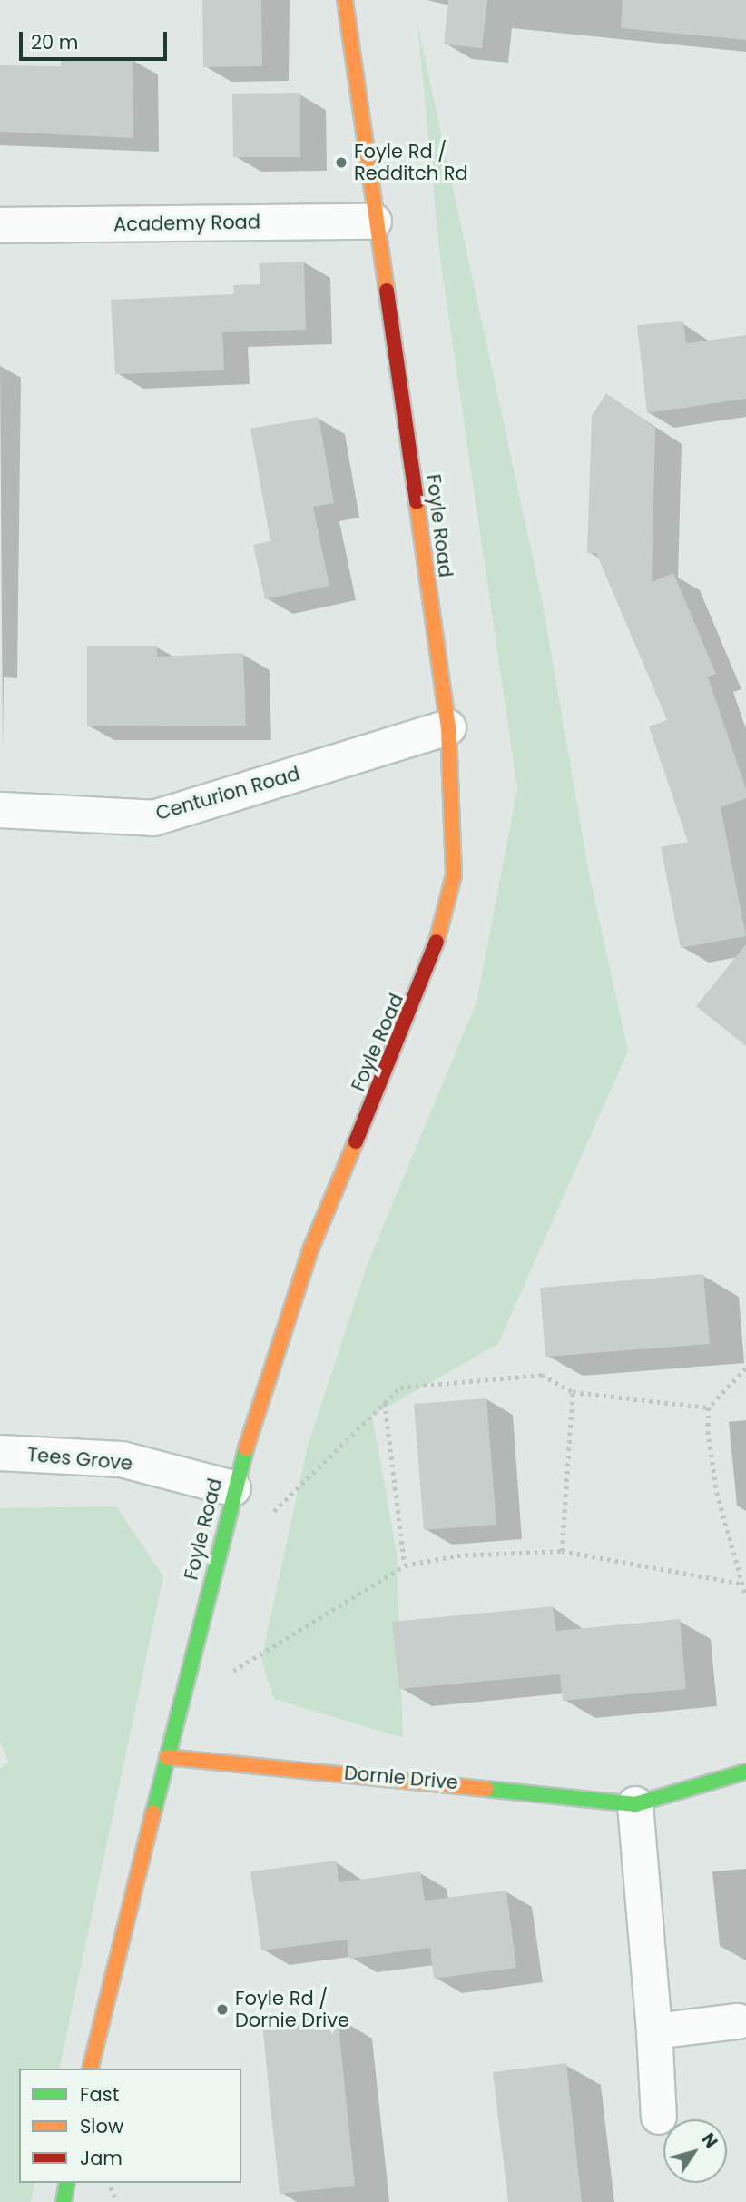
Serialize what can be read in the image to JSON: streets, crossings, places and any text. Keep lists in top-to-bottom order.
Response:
{
  "streets": {
    "street": [
      "Academy Road",
      "Foyle Road",
      "Centurion Road",
      "Tees Grove",
      "Dornie Drive"
    ]
  },
  "crossings": [
    ["Academy Road", "Foyle Road"],
    ["Foyle Road", "Centurion Road"],
    ["Foyle Road", "Tees Grove"],
    ["Foyle Road", "Dornie Drive"]
  ],
  "places": ["Foyle Rd / Redditch Rd", "Foyle Rd / Dornie Drive"],
  "legend": ["Fast", "Slow", "Jam"],
  "scale_bar": "20 m",
  "north": "top right"
}
